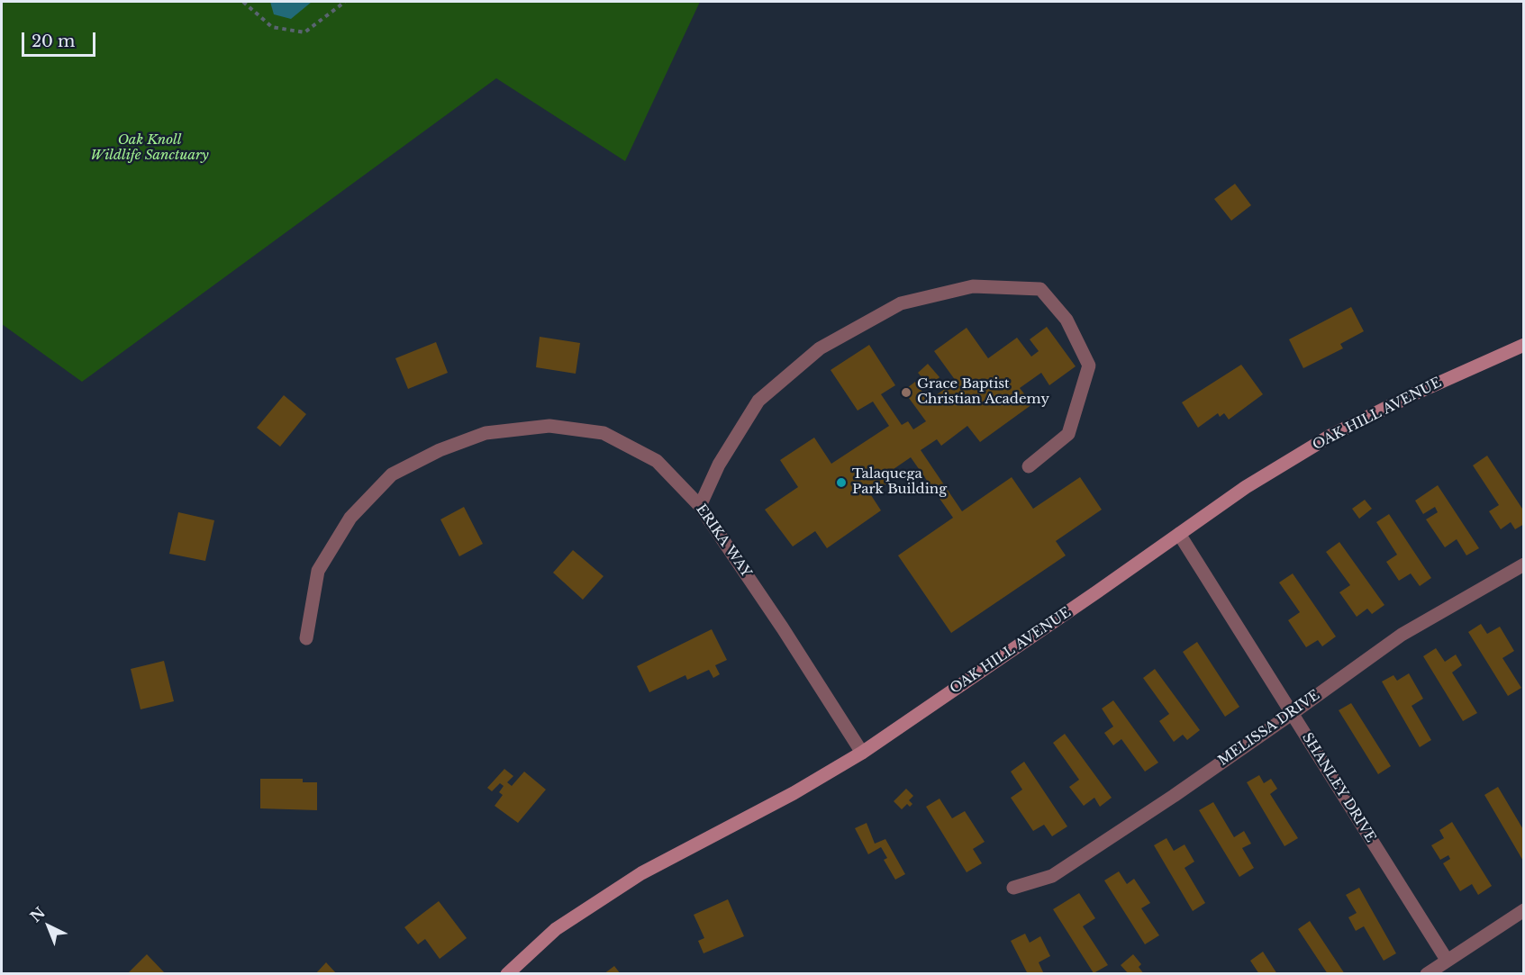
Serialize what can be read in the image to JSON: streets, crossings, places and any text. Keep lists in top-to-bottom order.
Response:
{
  "streets": {
    "main road": ["OAK HILL AVENUE"],
    "street": ["ERIKA WAY", "MELISSA DRIVE", "SHANLEY DRIVE"]
  },
  "crossings": [
    ["OAK HILL AVENUE", "ERIKA WAY"],
    ["OAK HILL AVENUE", "SHANLEY DRIVE"],
    ["MELISSA DRIVE", "SHANLEY DRIVE"]
  ],
  "parks": ["Oak Knoll Wildlife Sanctuary"],
  "places": ["Grace Baptist Christian Academy", "Talaquega Park Building"],
  "scale_bar": "20 m",
  "north": "top left"
}
